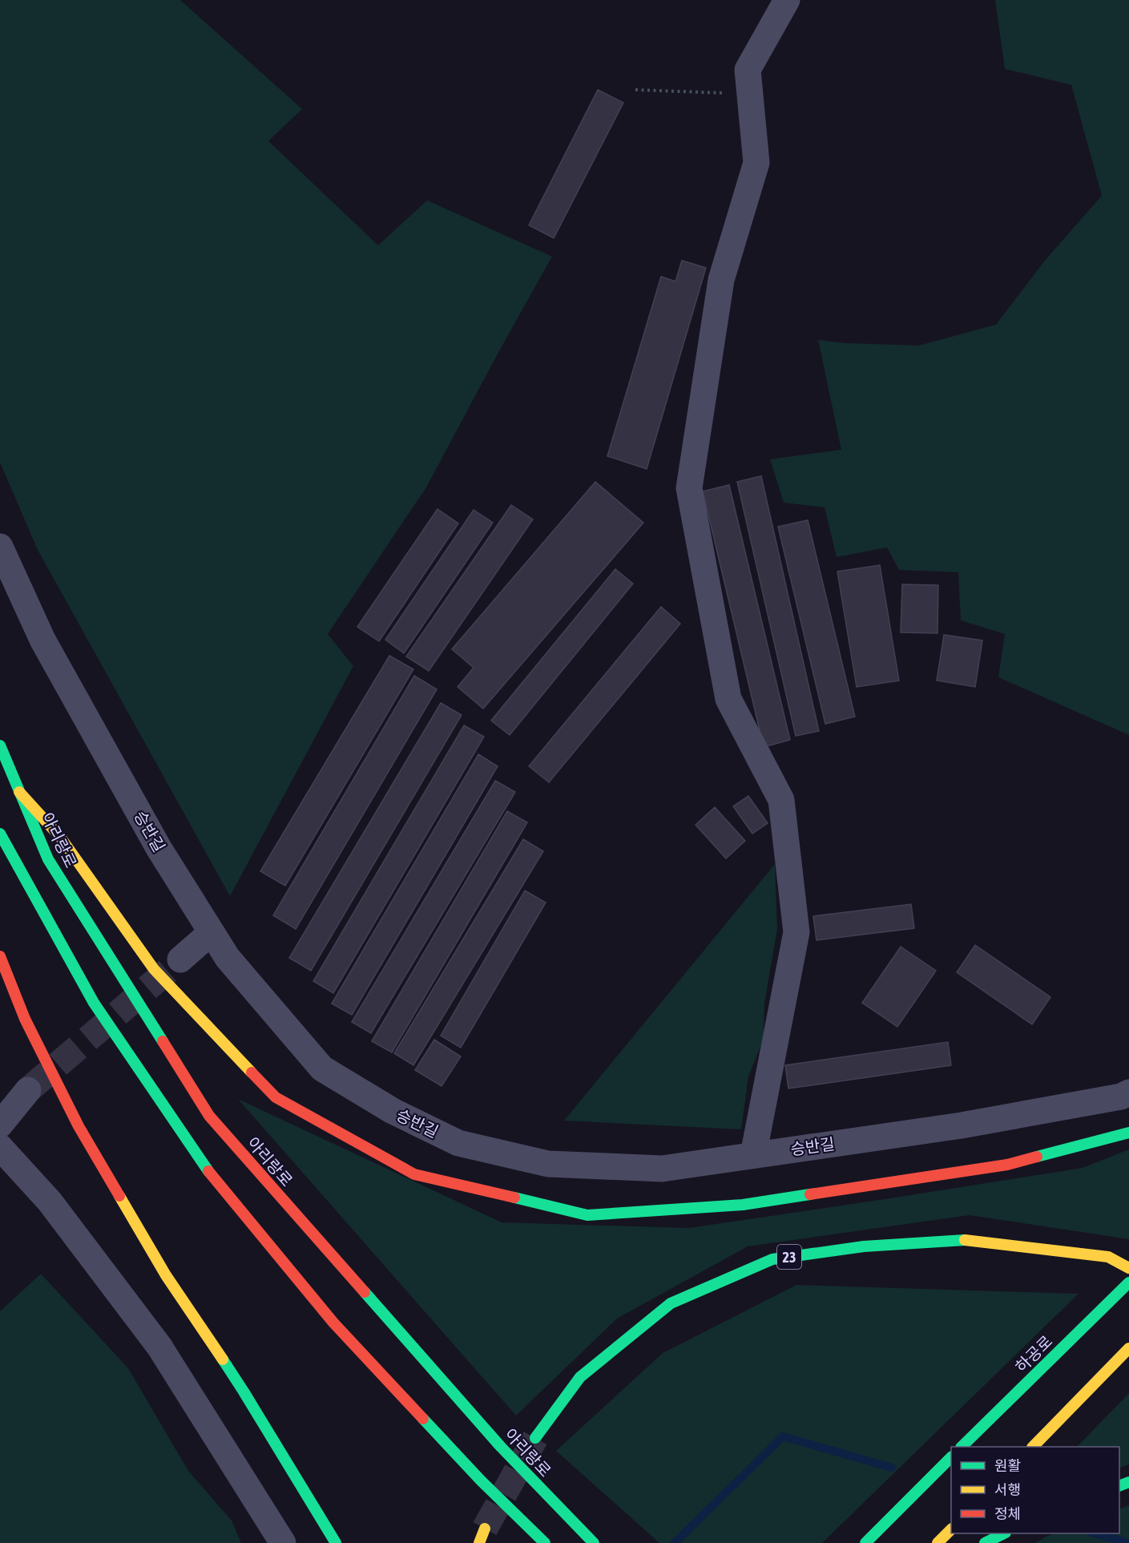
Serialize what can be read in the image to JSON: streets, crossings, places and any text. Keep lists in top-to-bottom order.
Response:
{
  "streets": {
    "main road": ["아리랑로", "23", "하공로"],
    "street": ["승반길"]
  },
  "legend": ["원활", "서행", "정체"]
}
